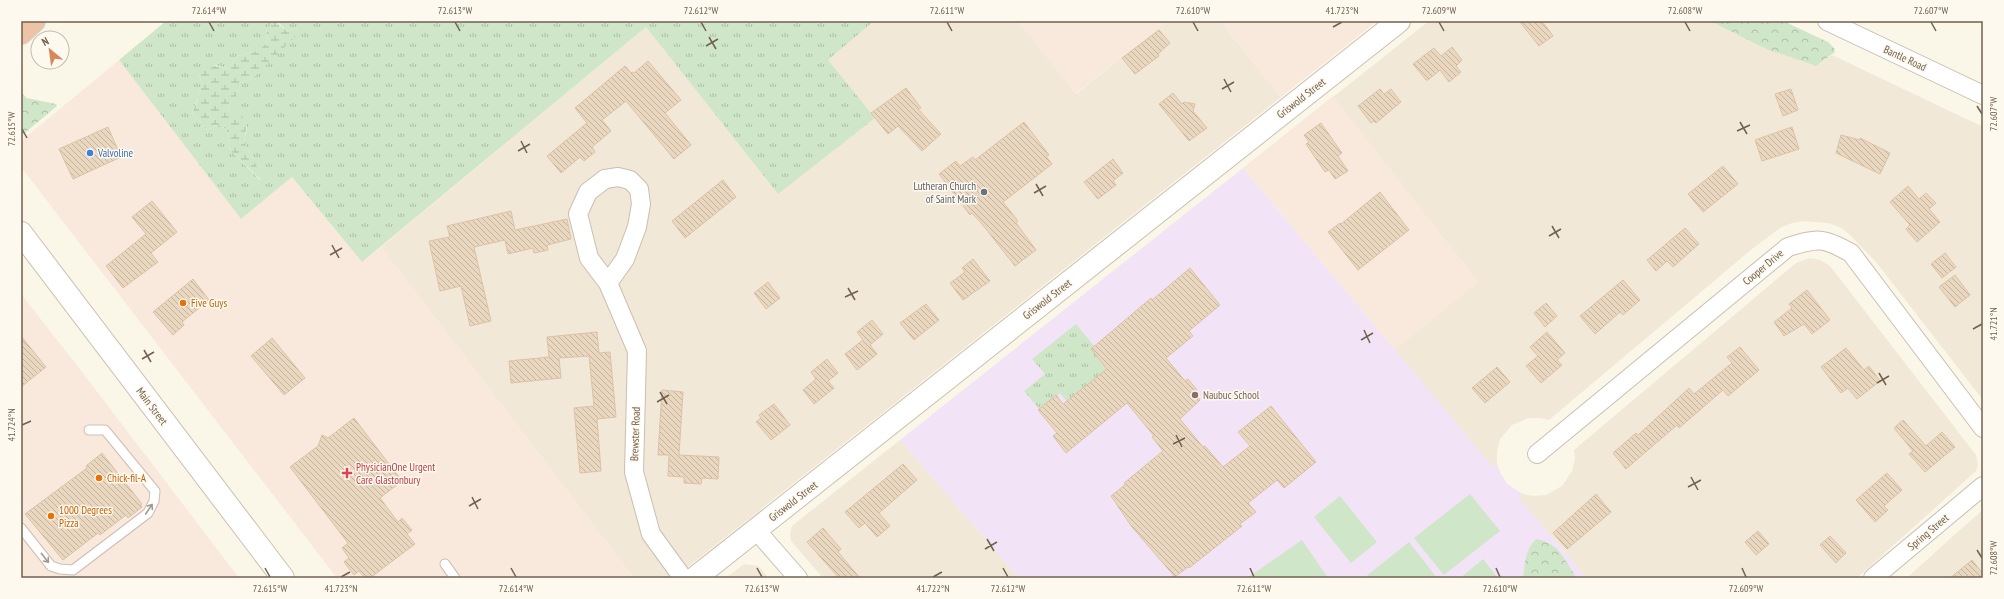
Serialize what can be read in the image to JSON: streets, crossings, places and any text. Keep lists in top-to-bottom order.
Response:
{
  "streets": {
    "main road": ["Griswold Street", "Main Street"],
    "street": [
      "Bantle Road",
      "Cooper Drive",
      "Brewster Road",
      "Spring Street"
    ]
  },
  "places": {
    "other": [
      "Valvoline",
      "Lutheran Church of Saint Mark",
      "Five Guys",
      "Naubuc School",
      "Chick-fil-A",
      "1000 Degrees Pizza"
    ],
    "health": ["PhysicianOne Urgent Care Glastonbury"]
  },
  "north": "top left",
  "coordinates": [
    "72.614°W",
    "72.613°W",
    "72.612°W",
    "72.611°W",
    "72.610°W",
    "41.723°N",
    "72.609°W",
    "72.608°W",
    "72.607°W",
    "72.615°W",
    "41.721°N",
    "41.724°N",
    "41.722°N"
  ]
}
